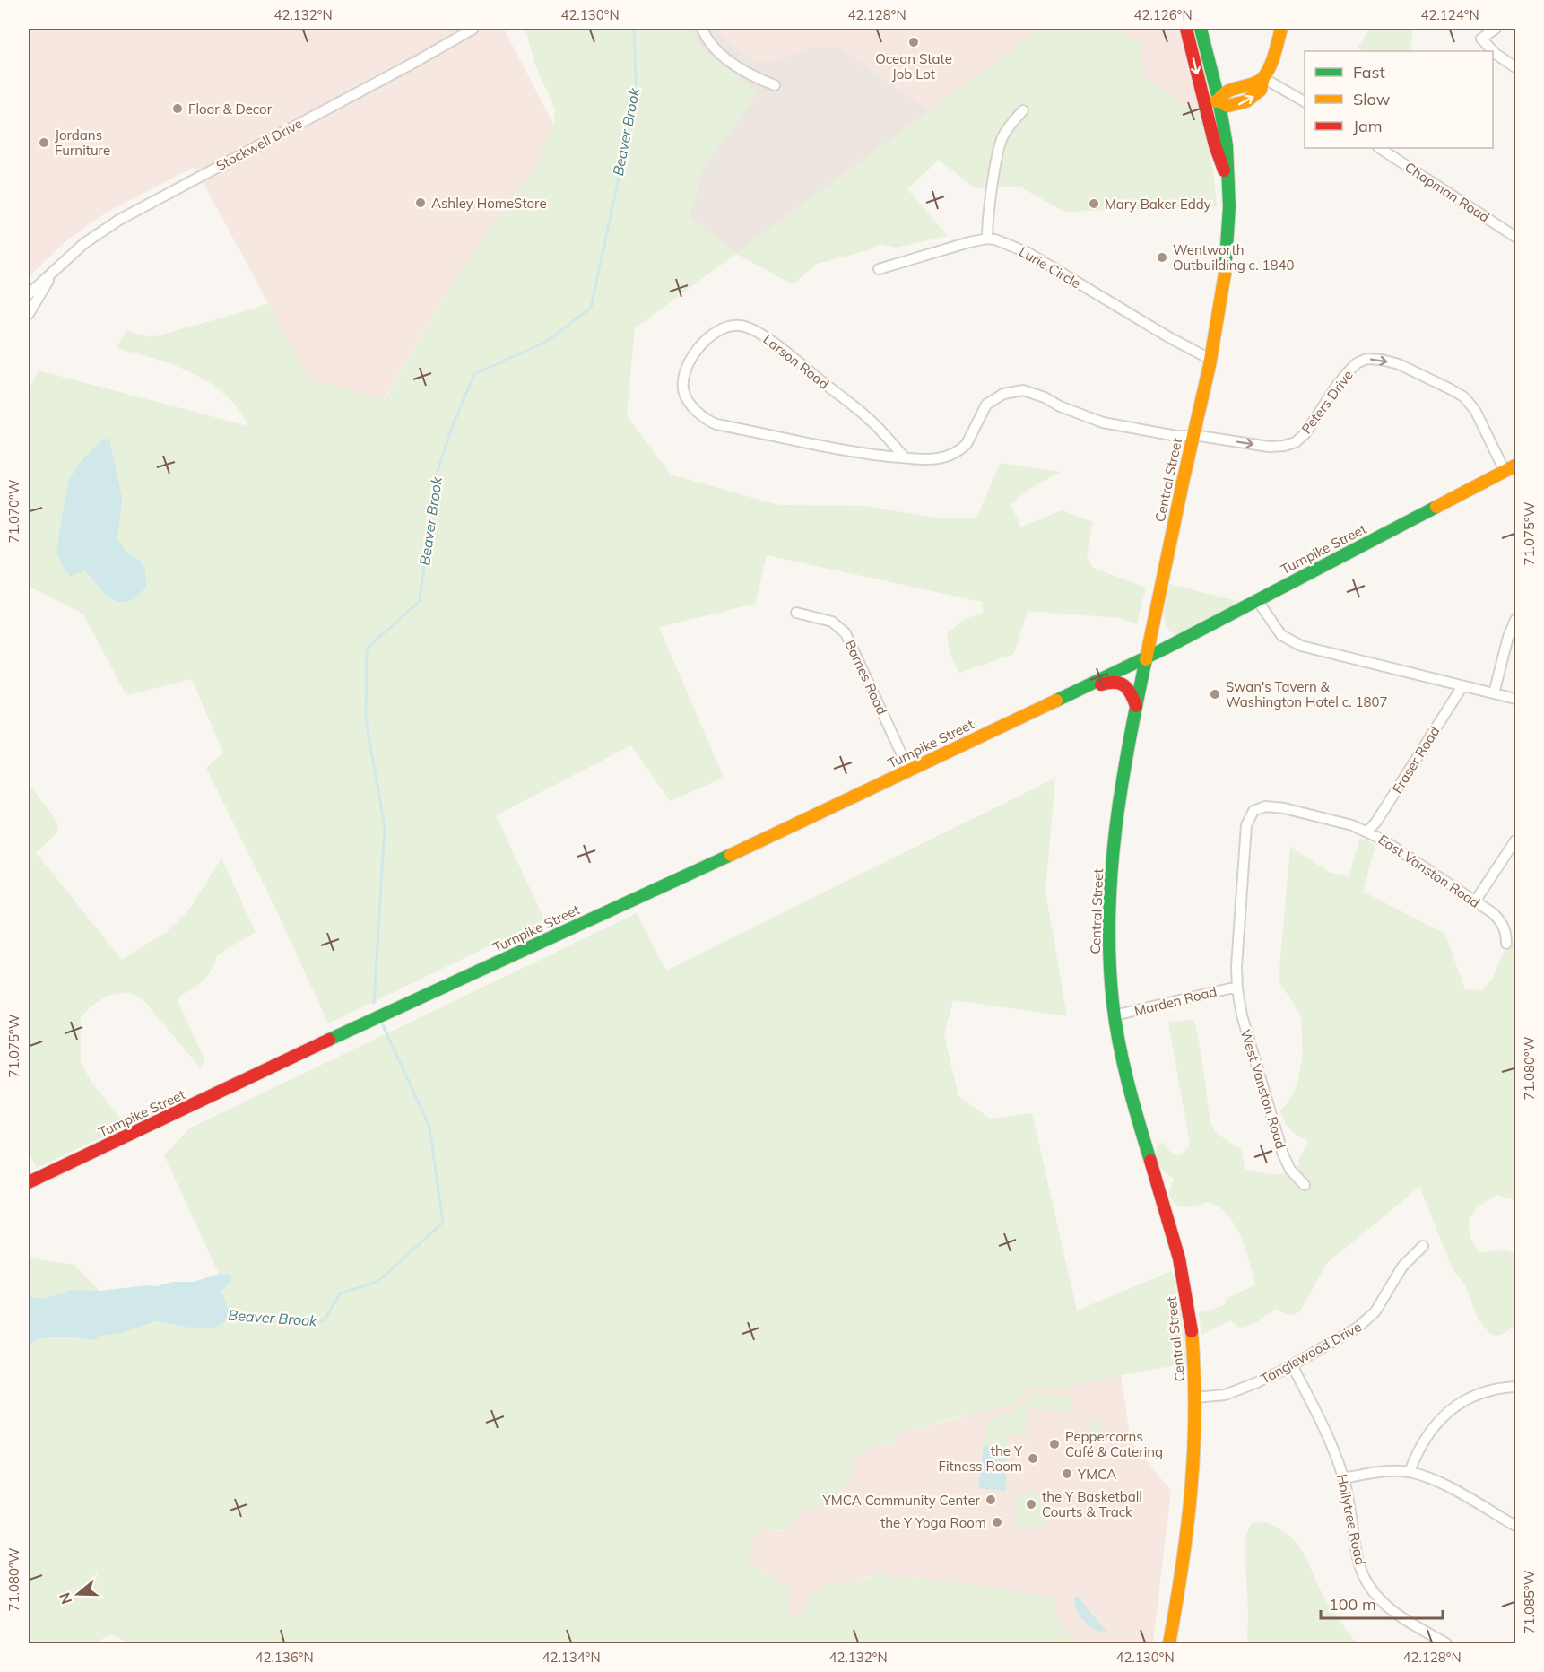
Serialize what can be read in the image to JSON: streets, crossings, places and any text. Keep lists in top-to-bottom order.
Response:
{
  "streets": {
    "street": [
      "Stockwell Drive",
      "Chapman Road",
      "Lurie Circle",
      "Larson Road",
      "Peters Drive",
      "Central Street",
      "Turnpike Street",
      "Barnes Road",
      "Fraser Road",
      "East Vanston Road",
      "Marden Road",
      "West Vanston Road",
      "Tanglewood Drive",
      "Hollytree Road"
    ]
  },
  "crossings": [
    ["Lurie Circle", "Central Street"],
    ["Larson Road", "Peters Drive"],
    ["Larson Road", "Central Street"],
    ["Peters Drive", "Central Street"],
    ["Peters Drive", "Turnpike Street"],
    ["Central Street", "Turnpike Street"],
    ["Central Street", "Marden Road"],
    ["Central Street", "Tanglewood Drive"],
    ["Turnpike Street", "Barnes Road"],
    ["Fraser Road", "East Vanston Road"],
    ["East Vanston Road", "Marden Road"],
    ["East Vanston Road", "West Vanston Road"],
    ["Marden Road", "West Vanston Road"],
    ["Tanglewood Drive", "Hollytree Road"]
  ],
  "water": ["Beaver Brook"],
  "places": [
    "Ocean State Job Lot",
    "Floor & Decor",
    "Jordans Furniture",
    "Ashley HomeStore",
    "Mary Baker Eddy",
    "Wentworth Outbuilding c. 1840",
    "Swan's Tavern & Washington Hotel c. 1807",
    "Peppercorns Café & Catering",
    "the Y Fitness Room",
    "YMCA",
    "YMCA Community Center",
    "the Y Basketball Courts & Track",
    "the Y Yoga Room"
  ],
  "legend": ["Fast", "Slow", "Jam"],
  "scale_bar": "100 m",
  "north": "left",
  "coordinates": [
    "42.132°N",
    "42.130°N",
    "42.128°N",
    "42.126°N",
    "42.124°N",
    "71.070°W",
    "71.075°W",
    "71.080°W",
    "71.085°W",
    "42.136°N",
    "42.134°N"
  ]
}
